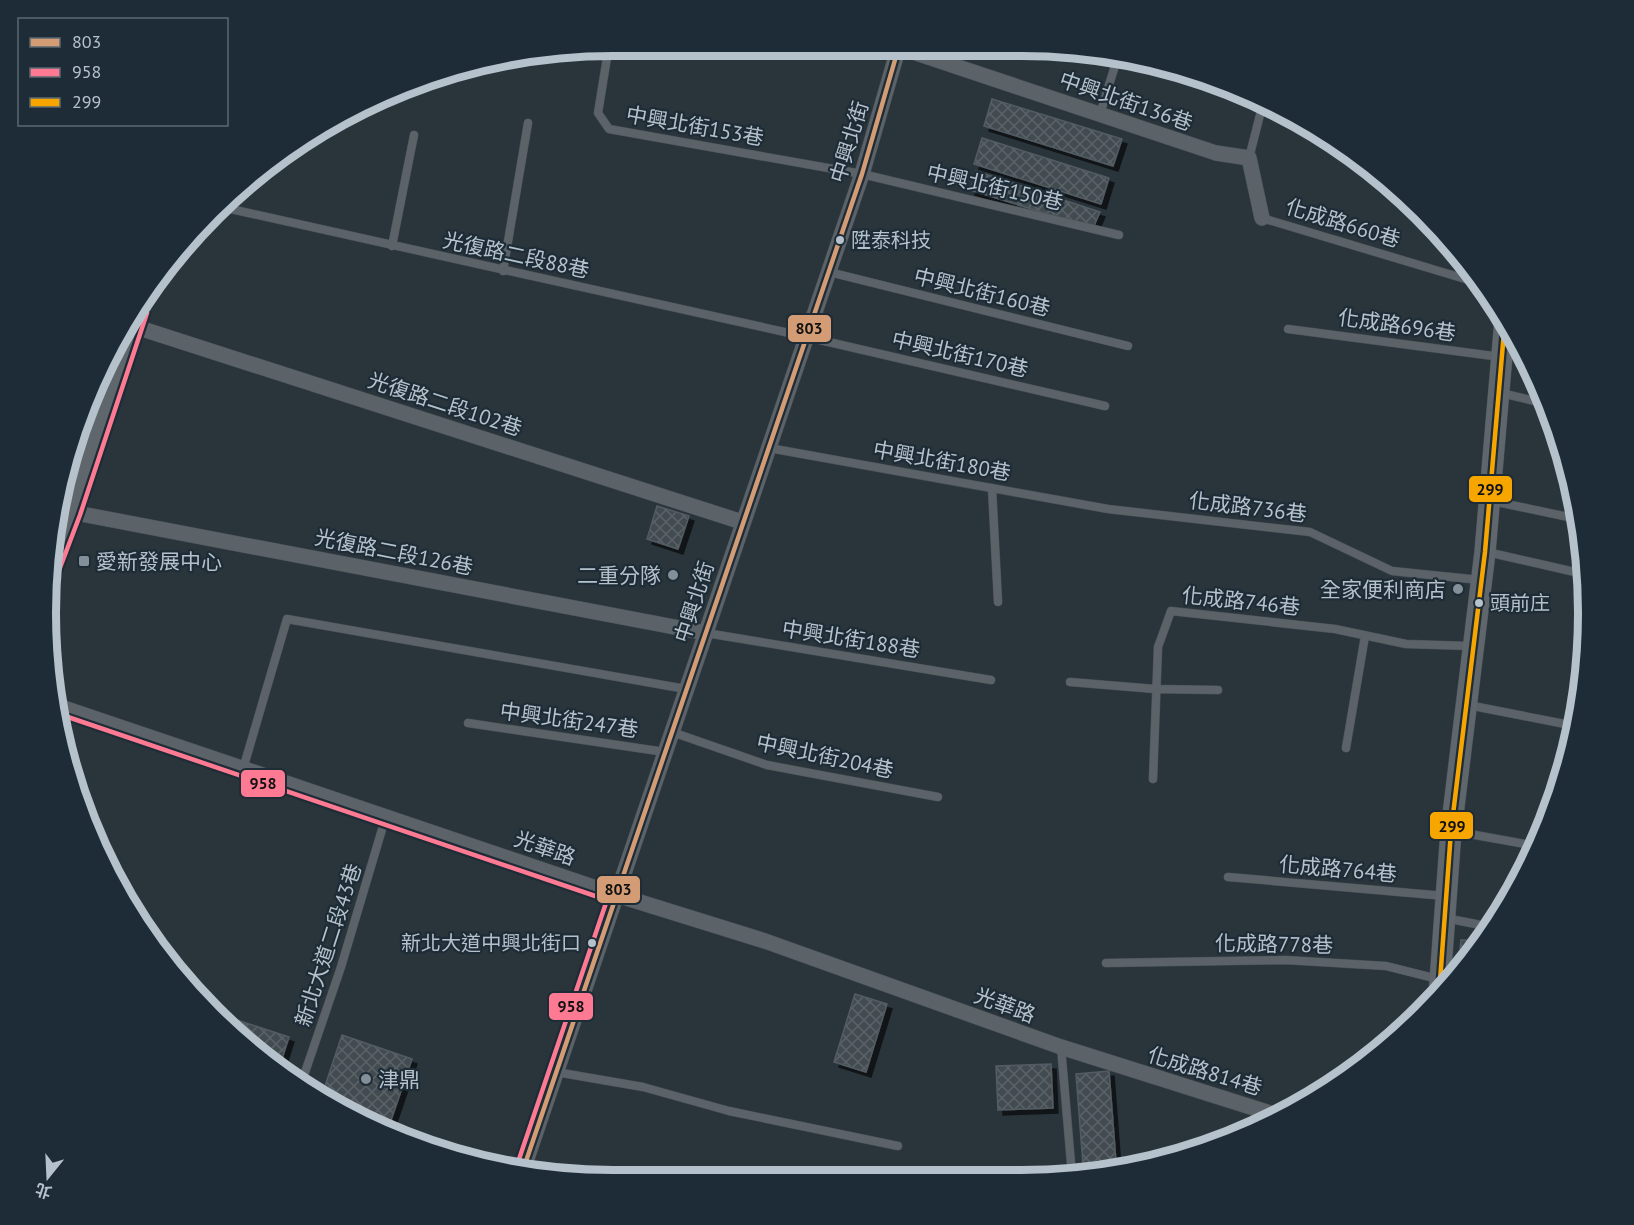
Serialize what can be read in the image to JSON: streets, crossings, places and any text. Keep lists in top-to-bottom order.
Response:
{
  "streets": {
    "street": [
      "中興北街136巷",
      "中興北街",
      "光復路二段102巷",
      "光復路二段126巷",
      "光華路",
      "化成路814巷"
    ],
    "lane": [
      "中興北街153巷",
      "中興北街150巷",
      "化成路660巷",
      "光復路二段88巷",
      "中興北街160巷",
      "化成路696巷",
      "中興北街170巷",
      "中興北街180巷",
      "化成路736巷",
      "化成路746巷",
      "中興北街188巷",
      "中興北街247巷",
      "中興北街204巷",
      "化成路764巷",
      "化成路778巷",
      "新北大道二段43巷"
    ]
  },
  "crossings": [
    ["中興北街153巷", "中興北街"],
    ["中興北街153巷", "中興北街150巷"],
    ["中興北街", "中興北街150巷"],
    ["中興北街", "光復路二段88巷"],
    ["中興北街", "中興北街160巷"],
    ["中興北街", "中興北街170巷"],
    ["中興北街", "光復路二段102巷"],
    ["中興北街", "中興北街180巷"],
    ["中興北街", "光復路二段126巷"],
    ["中興北街", "中興北街188巷"],
    ["中興北街", "中興北街247巷"],
    ["中興北街", "中興北街204巷"],
    ["中興北街", "光華路"],
    ["光復路二段88巷", "中興北街170巷"],
    ["中興北街180巷", "化成路736巷"],
    ["光復路二段126巷", "中興北街188巷"],
    ["光華路", "新北大道二段43巷"],
    ["光華路", "化成路814巷"]
  ],
  "places": {
    "other": [
      "陞泰科技",
      "二重分隊",
      "全家便利商店",
      "頭前庄",
      "新北大道中興北街口",
      "津鼎"
    ],
    "transit": ["愛新發展中心"]
  },
  "lines": ["transit line 803", "transit line 958", "transit line 299"],
  "legend": ["803", "958", "299"],
  "north": "bottom"
}
